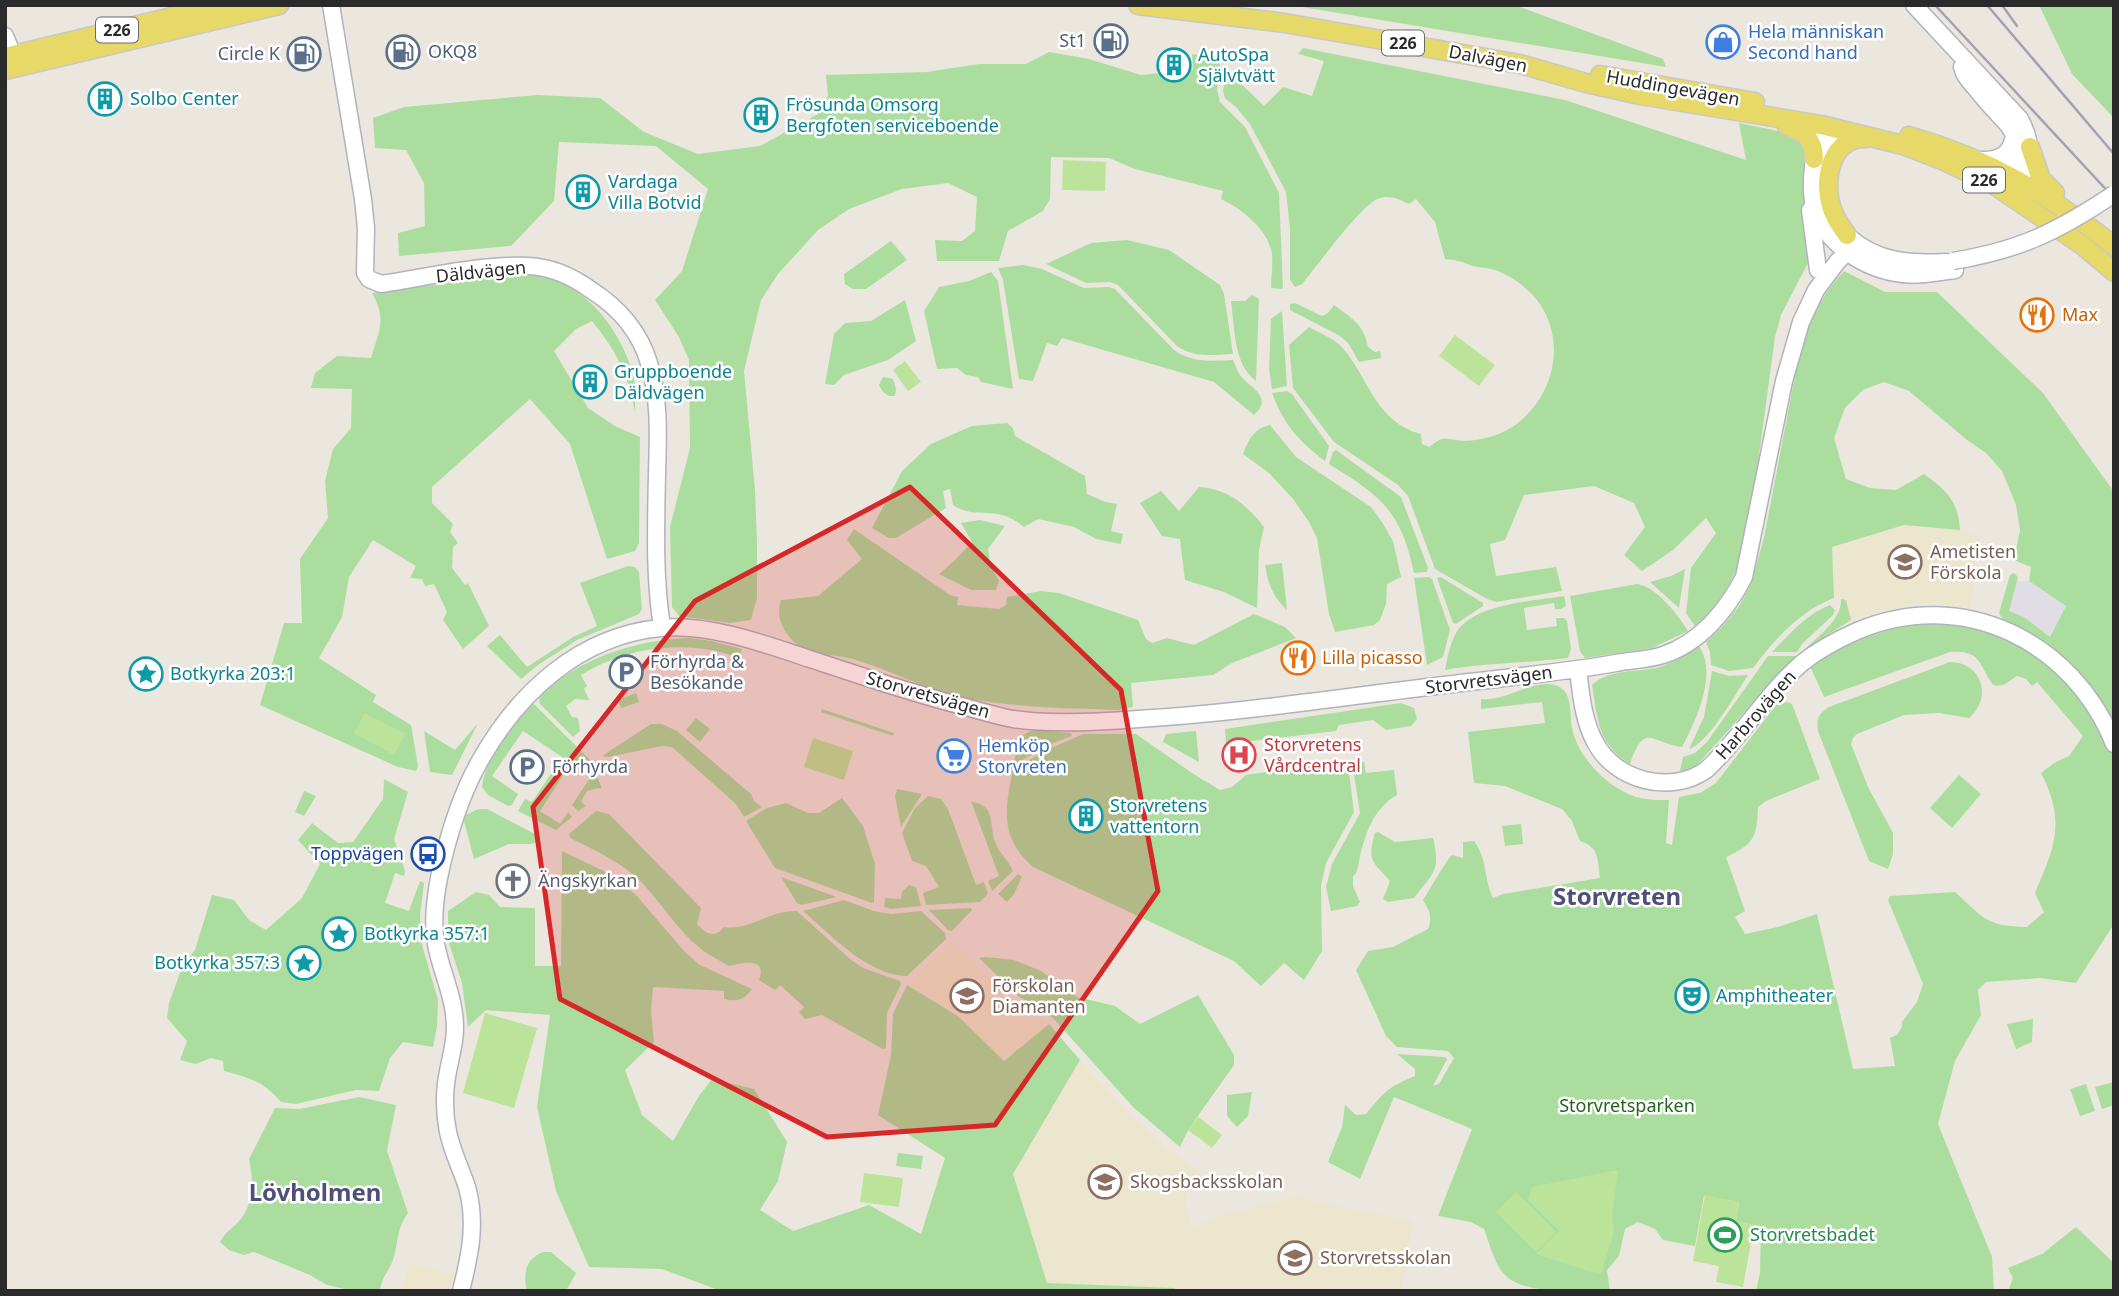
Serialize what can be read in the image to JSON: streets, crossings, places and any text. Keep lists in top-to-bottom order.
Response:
{
  "streets": {
    "main road": ["226", "Dalvägen", "Huddingevägen"],
    "street": ["Däldvägen", "Storvretsvägen", "Harbrovägen"]
  },
  "crossings": [
    ["226", "Dalvägen"],
    ["Dalvägen", "Huddingevägen"],
    ["Däldvägen", "Storvretsvägen"],
    ["Storvretsvägen", "Harbrovägen"]
  ],
  "districts": ["Storvreten", "Lövholmen"],
  "parks": ["Storvretsparken"],
  "places": {
    "fuel station": ["St1", "OKQ8", "Circle K"],
    "shop": ["Hela människan Second hand"],
    "building": [
      "AutoSpa Självtvätt",
      "Solbo Center",
      "Frösunda Omsorg Bergfoten serviceboende",
      "Vardaga Villa Botvid",
      "Gruppboende Däldvägen",
      "Storvretens vattentorn"
    ],
    "restaurant": ["Max", "Lilla picasso"],
    "school or university": [
      "Ametisten Förskola",
      "Förskolan Diamanten",
      "Skogsbacksskolan",
      "Storvretsskolan"
    ],
    "parking": ["Förhyrda & Besökande", "Förhyrda"],
    "place": ["Botkyrka 203:1", "Botkyrka 357:1", "Botkyrka 357:3"],
    "hospital": ["Storvretens Vårdcentral"],
    "supermarket": ["Hemköp Storvreten"],
    "bus stop": ["Toppvägen"],
    "church": ["Ängskyrkan"],
    "theatre": ["Amphitheater"],
    "sports": ["Storvretsbadet"]
  }
}
